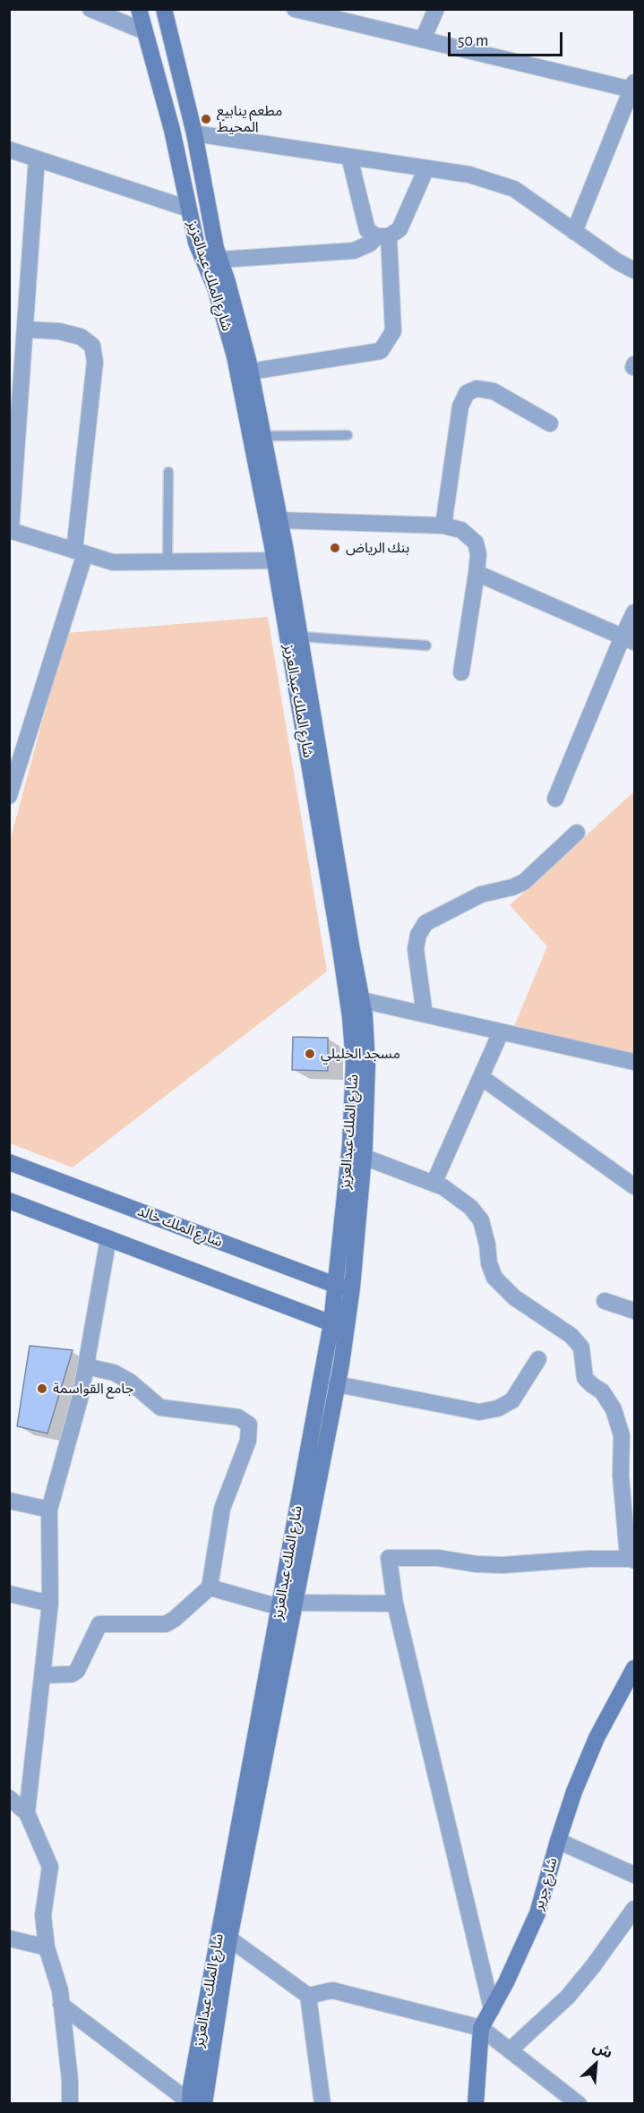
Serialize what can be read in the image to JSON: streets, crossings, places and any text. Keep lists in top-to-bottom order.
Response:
{
  "streets": {
    "street": ["شارع الملك عبدالعزيز", "شارع الملك خالد", "شارع جرير"]
  },
  "crossings": [
    ["شارع الملك عبدالعزيز", "شارع الملك خالد"]
  ],
  "places": [
    "مطعم ينابيع المحيط",
    "بنك الرياض",
    "مسجد الخليلي",
    "جامع القواسمة"
  ],
  "scale_bar": "50 m",
  "north": "top right"
}
